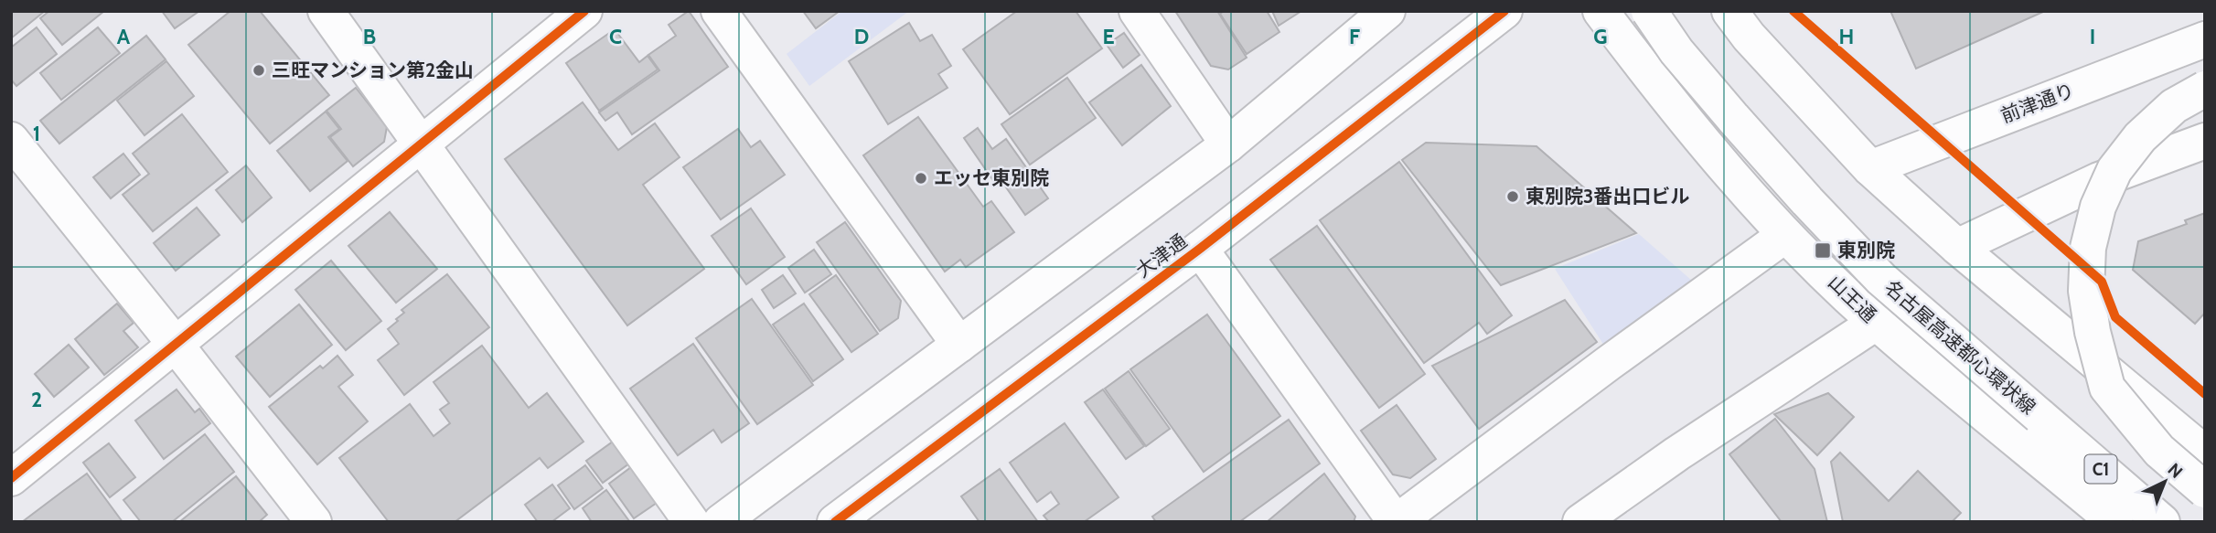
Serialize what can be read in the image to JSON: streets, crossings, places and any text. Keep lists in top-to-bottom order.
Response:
{
  "streets": {
    "main road": [
      "前津通り",
      "大津通",
      "山王通",
      "名古屋高速都心環状線",
      "C1"
    ]
  },
  "places": {
    "other": ["三旺マンション第2金山", "エッセ東別院", "東別院3番出口ビル"],
    "transit": ["東別院"]
  },
  "north": "top right",
  "grid": {
    "columns": [
      "A",
      "B",
      "C",
      "D",
      "E",
      "F",
      "G",
      "H",
      "I"
    ],
    "rows": ["1", "2"]
  }
}
